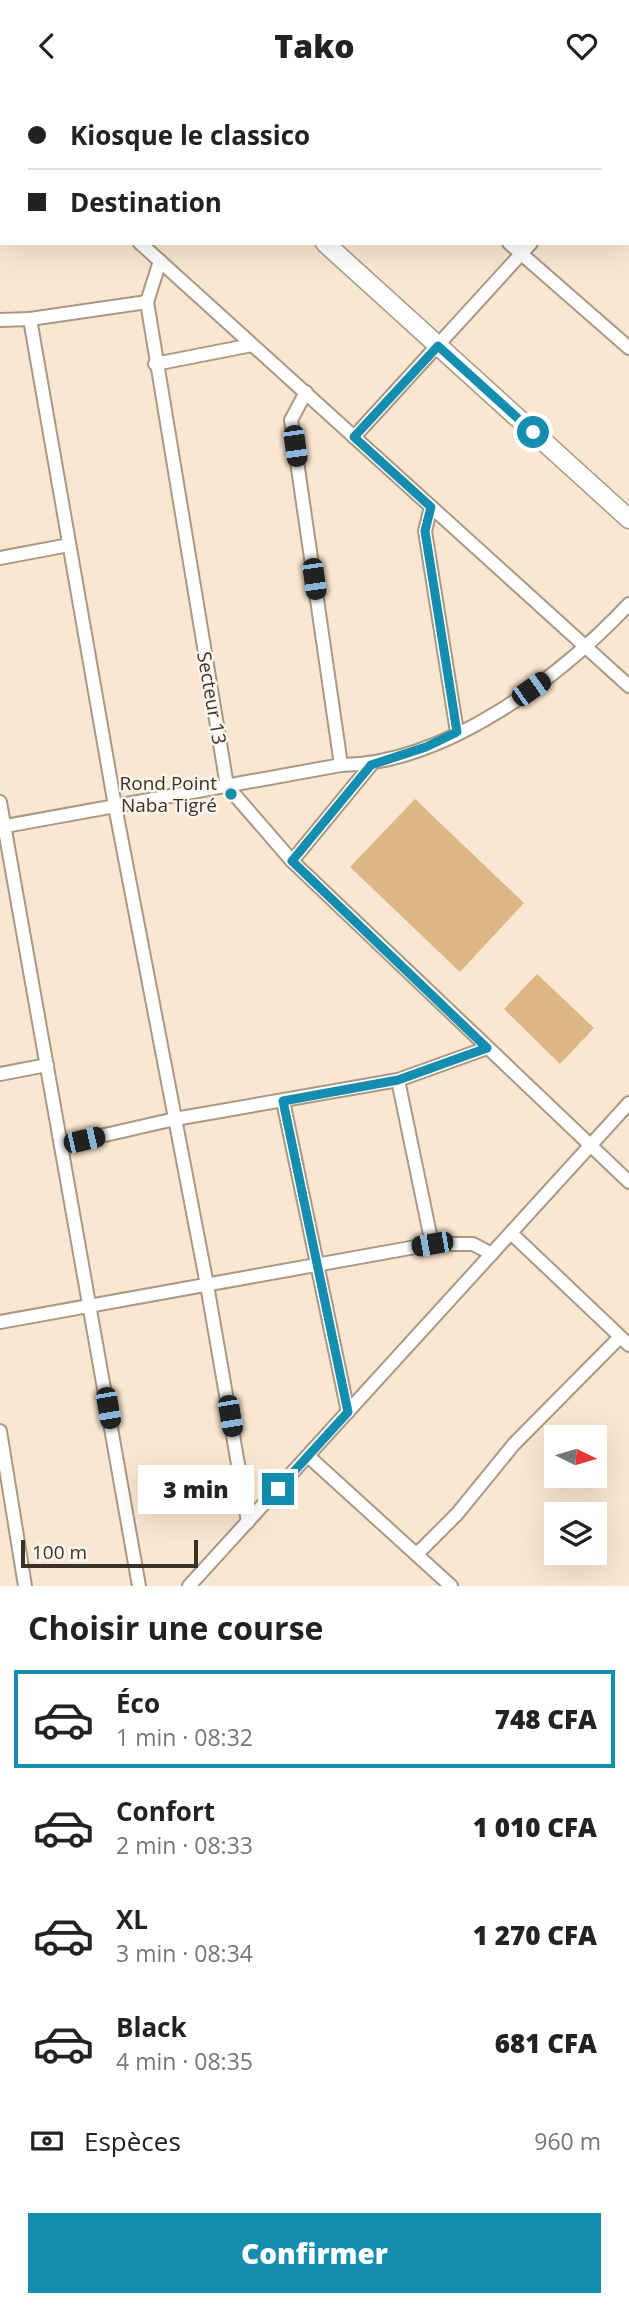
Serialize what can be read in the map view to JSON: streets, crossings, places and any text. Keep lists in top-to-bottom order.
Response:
{
  "streets": {
    "street": ["Secteur 13"]
  },
  "places": ["Rond Point Naba Tigré"],
  "scale_bar": "100 m",
  "north": "right",
  "page": {
    "header": "Tako",
    "banner": ["Kiosque le classico", "Destination"],
    "bubble": "3 min",
    "scale": "100 m",
    "heading": "Choisir une course",
    "list": [
      {
        "name": "Éco",
        "note": "1 min · 08:32",
        "value": "748 CFA"
      },
      {
        "name": "Confort",
        "note": "2 min · 08:33",
        "value": "1 010 CFA"
      },
      {
        "name": "XL",
        "note": "3 min · 08:34",
        "value": "1 270 CFA"
      },
      {
        "name": "Black",
        "note": "4 min · 08:35",
        "value": "681 CFA"
      }
    ],
    "pay": ["Espèces", "960 m"],
    "buttons": "Confirmer"
  }
}
